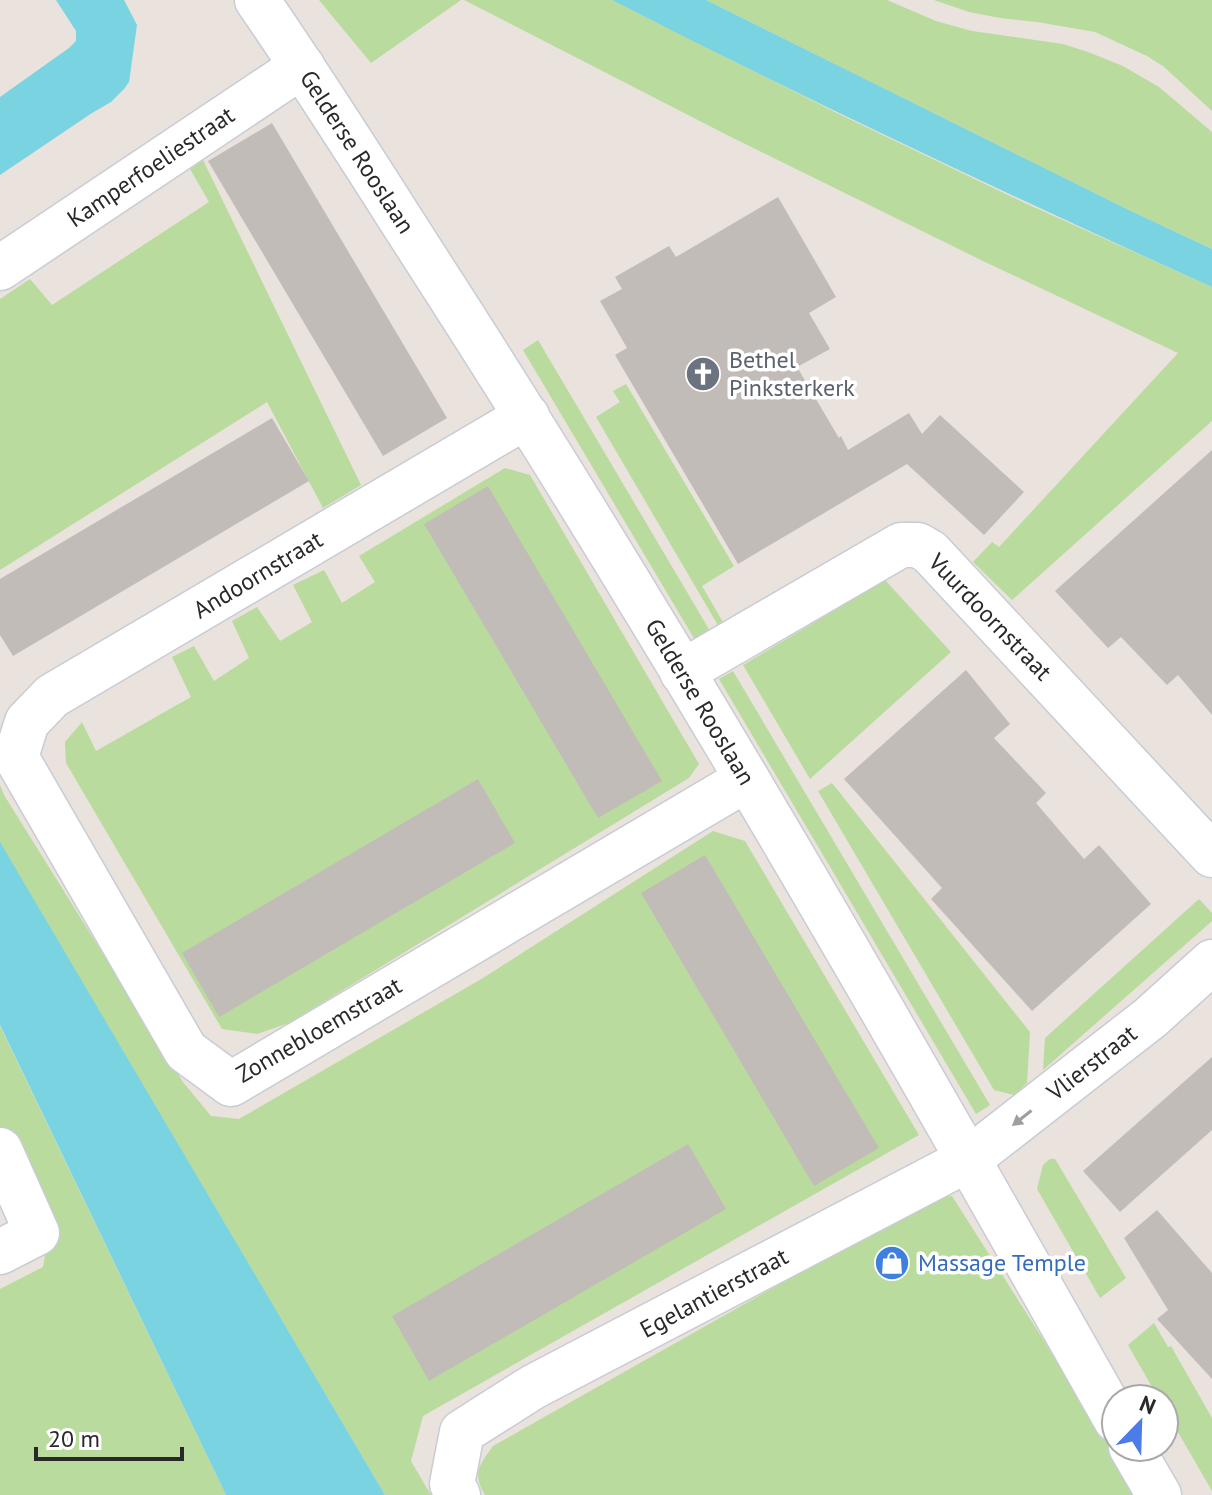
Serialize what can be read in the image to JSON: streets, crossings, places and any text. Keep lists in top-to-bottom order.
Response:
{
  "streets": {
    "street": [
      "Gelderse Rooslaan",
      "Kamperfoeliestraat",
      "Andoornstraat",
      "Vuurdoornstraat",
      "Zonnebloemstraat",
      "Vlierstraat",
      "Egelantierstraat"
    ]
  },
  "crossings": [
    ["Gelderse Rooslaan", "Kamperfoeliestraat"],
    ["Gelderse Rooslaan", "Andoornstraat"],
    ["Gelderse Rooslaan", "Vuurdoornstraat"],
    ["Gelderse Rooslaan", "Zonnebloemstraat"],
    ["Gelderse Rooslaan", "Vlierstraat"],
    ["Gelderse Rooslaan", "Egelantierstraat"],
    ["Andoornstraat", "Zonnebloemstraat"],
    ["Vlierstraat", "Egelantierstraat"]
  ],
  "one_way": ["Vlierstraat"],
  "places": {
    "church": ["Bethel Pinksterkerk"],
    "shop": ["Massage Temple"]
  },
  "scale_bar": "20 m",
  "north": "top right"
}
